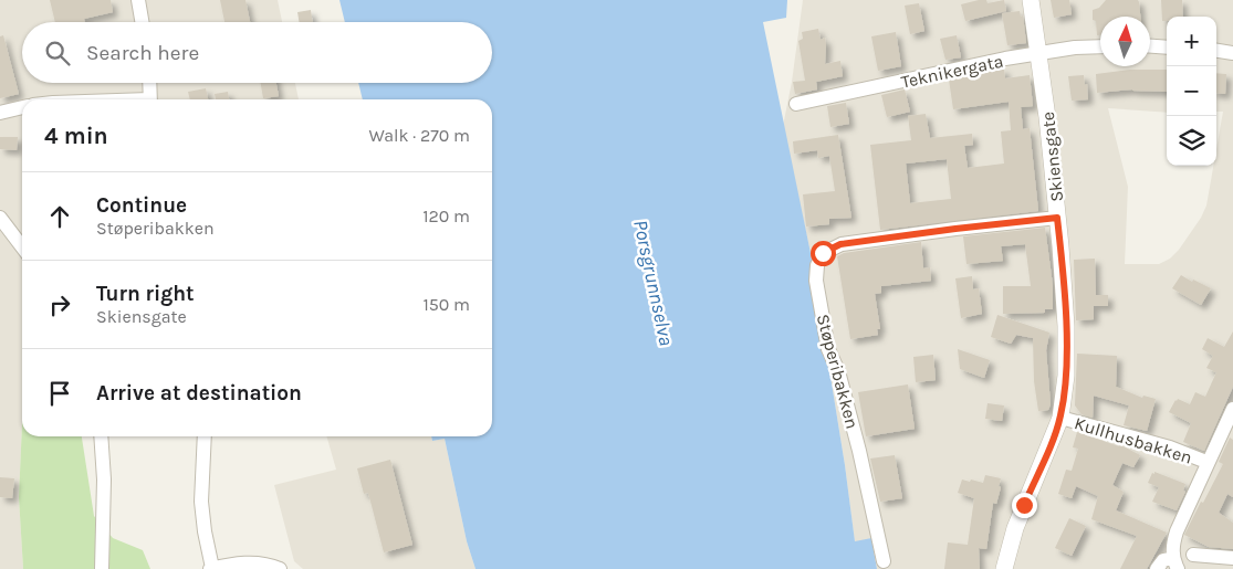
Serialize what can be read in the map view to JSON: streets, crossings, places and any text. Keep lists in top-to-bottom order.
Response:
{
  "streets": {
    "street": [
      "Teknikergata",
      "Skiensgate",
      "Støperibakken",
      "Kullhusbakken"
    ]
  },
  "crossings": [
    ["Teknikergata", "Skiensgate"],
    ["Skiensgate", "Støperibakken"],
    ["Skiensgate", "Kullhusbakken"]
  ],
  "water": ["Porsgrunnselva"],
  "north": "top",
  "page": {
    "map_buttons": ["+", "−"],
    "search": "Search here",
    "heading": ["4 min", "Walk · 270 m"],
    "list": [
      ["Continue", "Støperibakken", "120 m"],
      ["Turn right", "Skiensgate", "150 m"],
      "Arrive at destination"
    ]
  }
}
